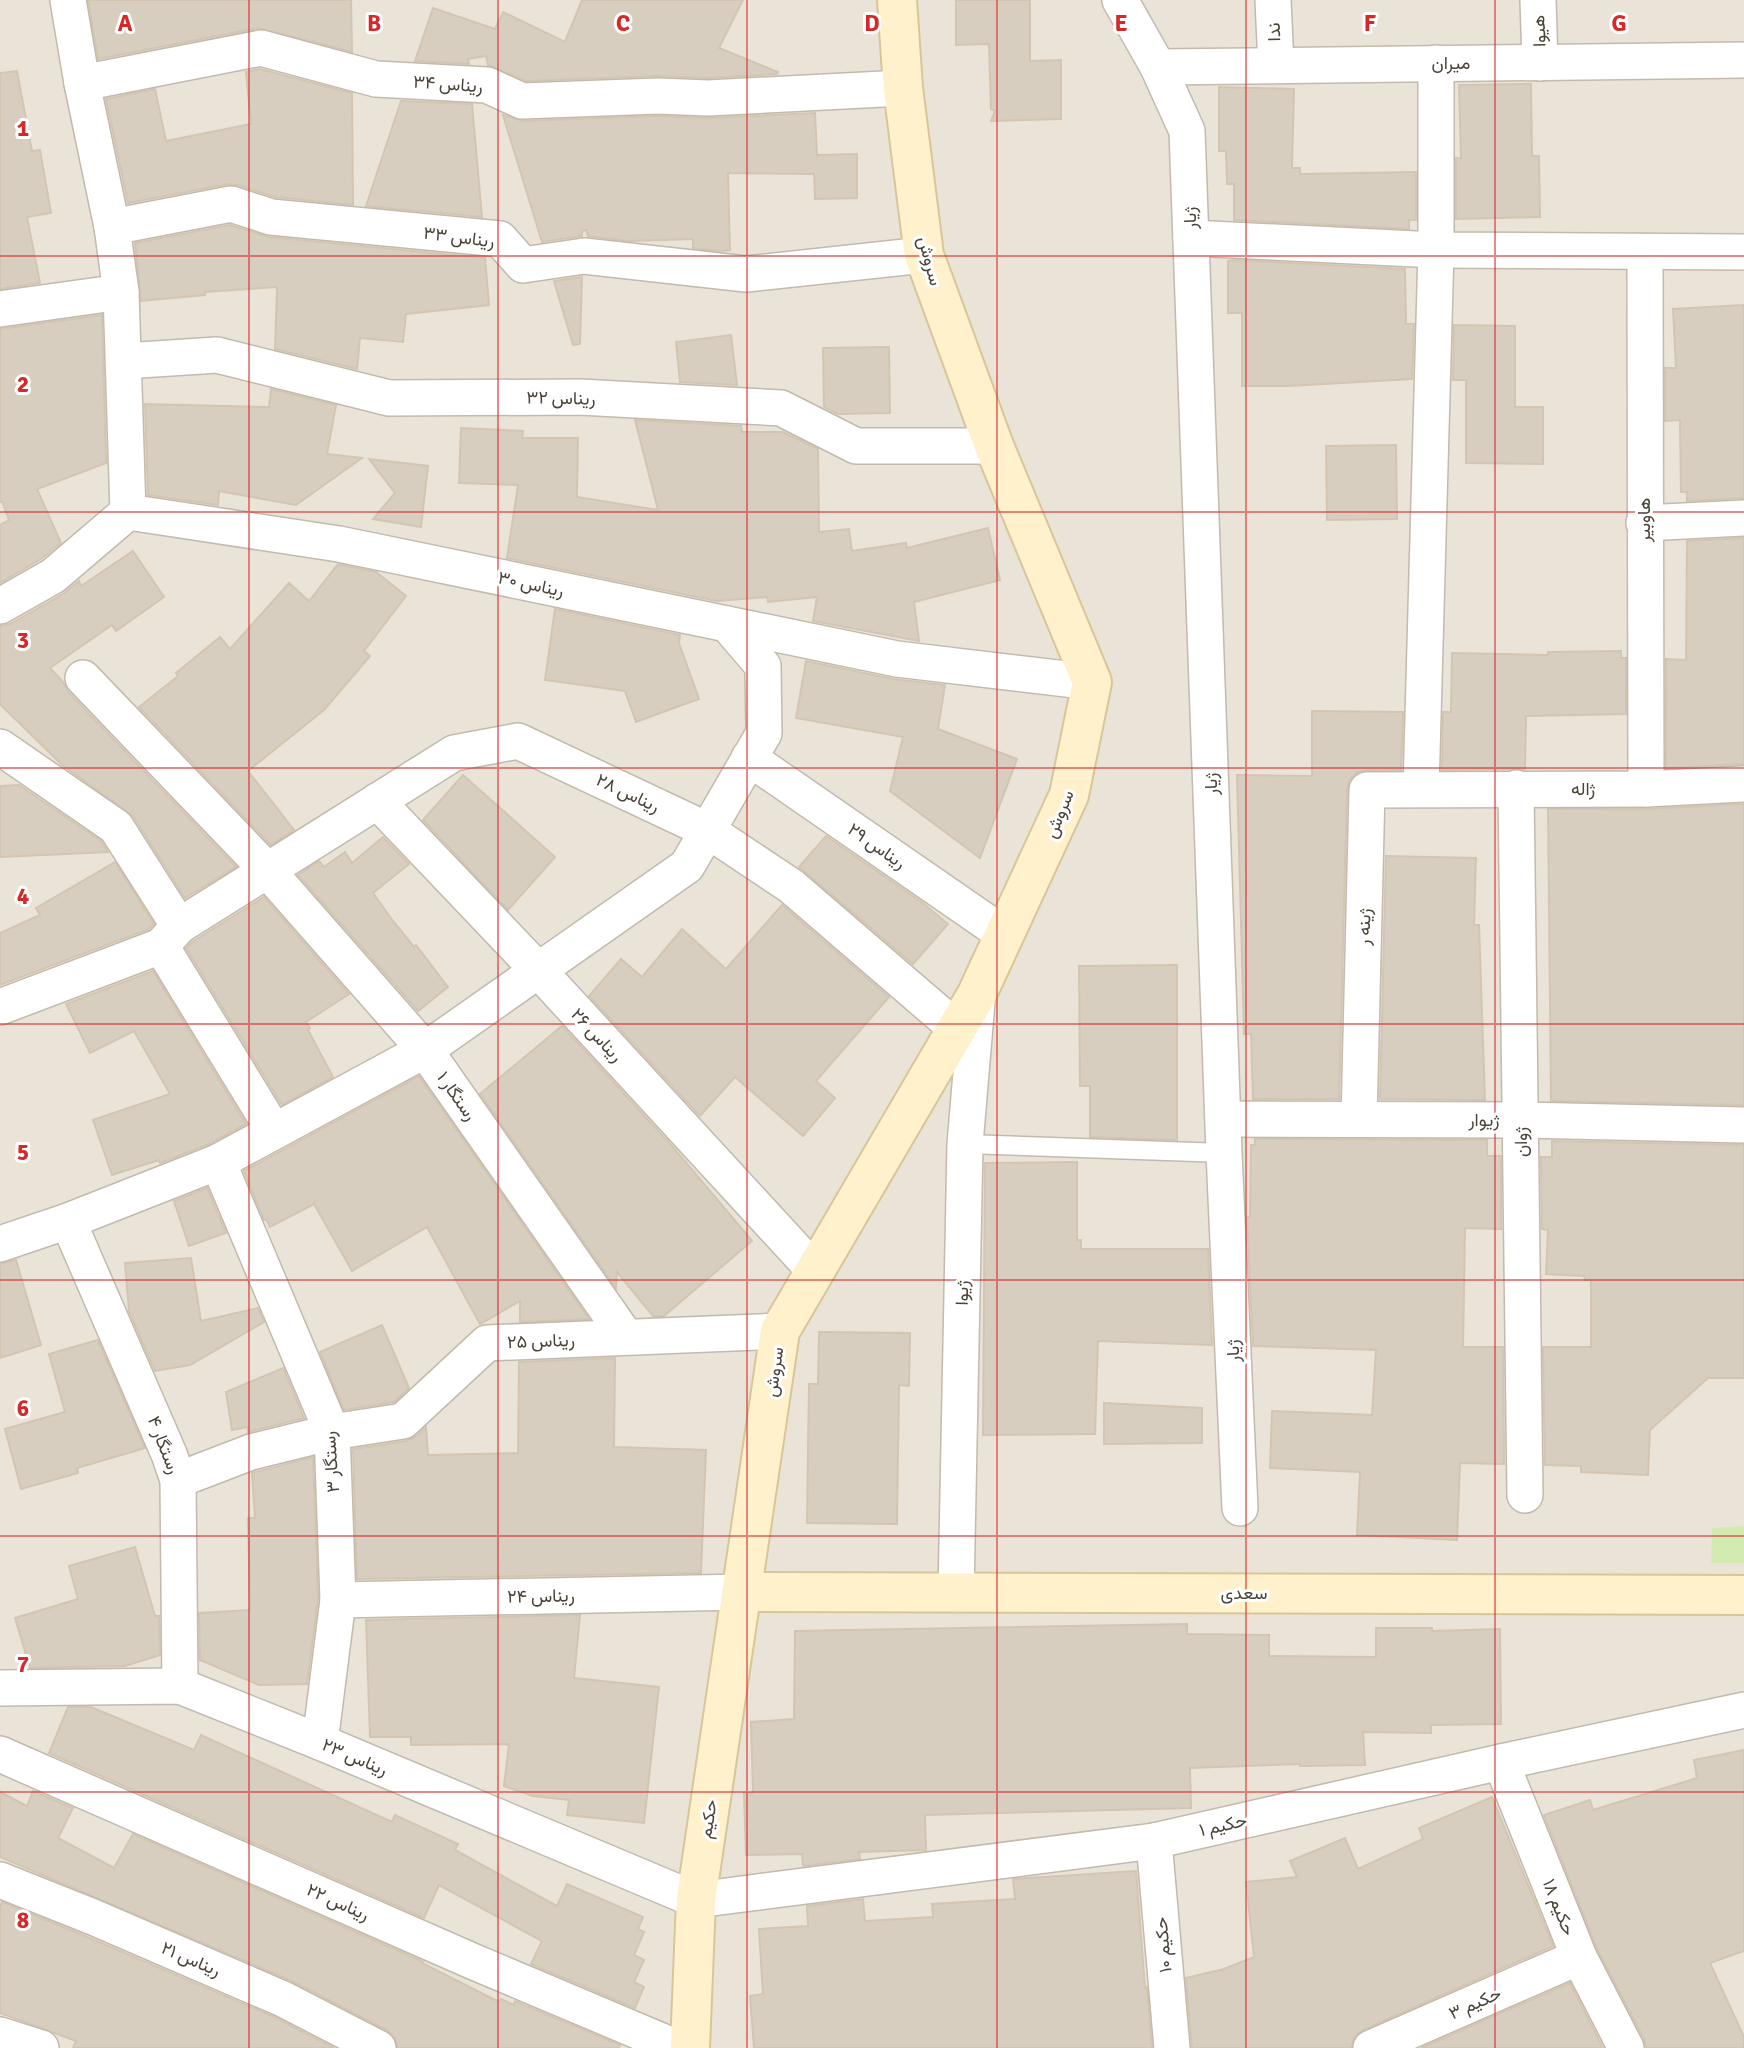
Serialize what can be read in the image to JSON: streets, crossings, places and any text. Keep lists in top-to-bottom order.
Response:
{
  "streets": {
    "street": [
      "هیوا",
      "ندا",
      "میران",
      "ریناس ۳۴",
      "ژیار",
      "ریناس ۳۳",
      "سروش",
      "ریناس ۳۲",
      "هاوبیر",
      "ریناس ۳۰",
      "ژاله",
      "ریناس ۲۸",
      "ریناس ۲۹",
      "ژینه ر",
      "ریناس ۲۶",
      "رستگار ۱",
      "ژیوار",
      "ژوان",
      "ژیوا",
      "ریناس ۲۵",
      "رستگار ۴",
      "رستگار ۳",
      "سعدی",
      "ریناس ۲۴",
      "ریناس ۲۳",
      "حکیم",
      "حکیم ۱",
      "ریناس ۲۲",
      "حکیم ۱۸",
      "حکیم ۱۰",
      "ریناس ۲۱",
      "حکیم ۳"
    ]
  },
  "crossings": [
    ["هیوا", "میران"],
    ["ندا", "میران"],
    ["میران", "ژیار"],
    ["ریناس ۳۴", "سروش"],
    ["ژیار", "ژیوار"],
    ["ریناس ۳۳", "سروش"],
    ["سروش", "ریناس ۳۲"],
    ["سروش", "ریناس ۳۰"],
    ["سروش", "ریناس ۲۸"],
    ["سروش", "ریناس ۲۹"],
    ["سروش", "ریناس ۲۶"],
    ["سروش", "ژیوا"],
    ["سروش", "ریناس ۲۵"],
    ["سروش", "سعدی"],
    ["سروش", "ریناس ۲۴"],
    ["سروش", "حکیم"],
    ["هاوبیر", "ژاله"],
    ["ژاله", "ژینه ر"],
    ["ژاله", "ژوان"],
    ["ریناس ۲۸", "ریناس ۲۶"],
    ["ریناس ۲۸", "رستگار ۱"],
    ["ژینه ر", "ژیوار"],
    ["رستگار ۱", "ریناس ۲۵"],
    ["ژیوار", "ژوان"],
    ["ژیوا", "سعدی"],
    ["ریناس ۲۵", "رستگار ۴"],
    ["ریناس ۲۵", "رستگار ۳"],
    ["رستگار ۴", "ریناس ۲۳"],
    ["رستگار ۳", "ریناس ۲۴"],
    ["رستگار ۳", "ریناس ۲۳"],
    ["سعدی", "ریناس ۲۴"],
    ["سعدی", "حکیم"],
    ["ریناس ۲۴", "حکیم"],
    ["ریناس ۲۳", "حکیم"],
    ["ریناس ۲۳", "حکیم ۱"],
    ["حکیم", "حکیم ۱"],
    ["حکیم ۱", "حکیم ۱۸"],
    ["حکیم ۱", "حکیم ۱۰"],
    ["حکیم ۱۸", "حکیم ۳"]
  ],
  "grid": {
    "columns": [
      "A",
      "B",
      "C",
      "D",
      "E",
      "F",
      "G"
    ],
    "rows": [
      "1",
      "2",
      "3",
      "4",
      "5",
      "6",
      "7",
      "8"
    ]
  }
}
